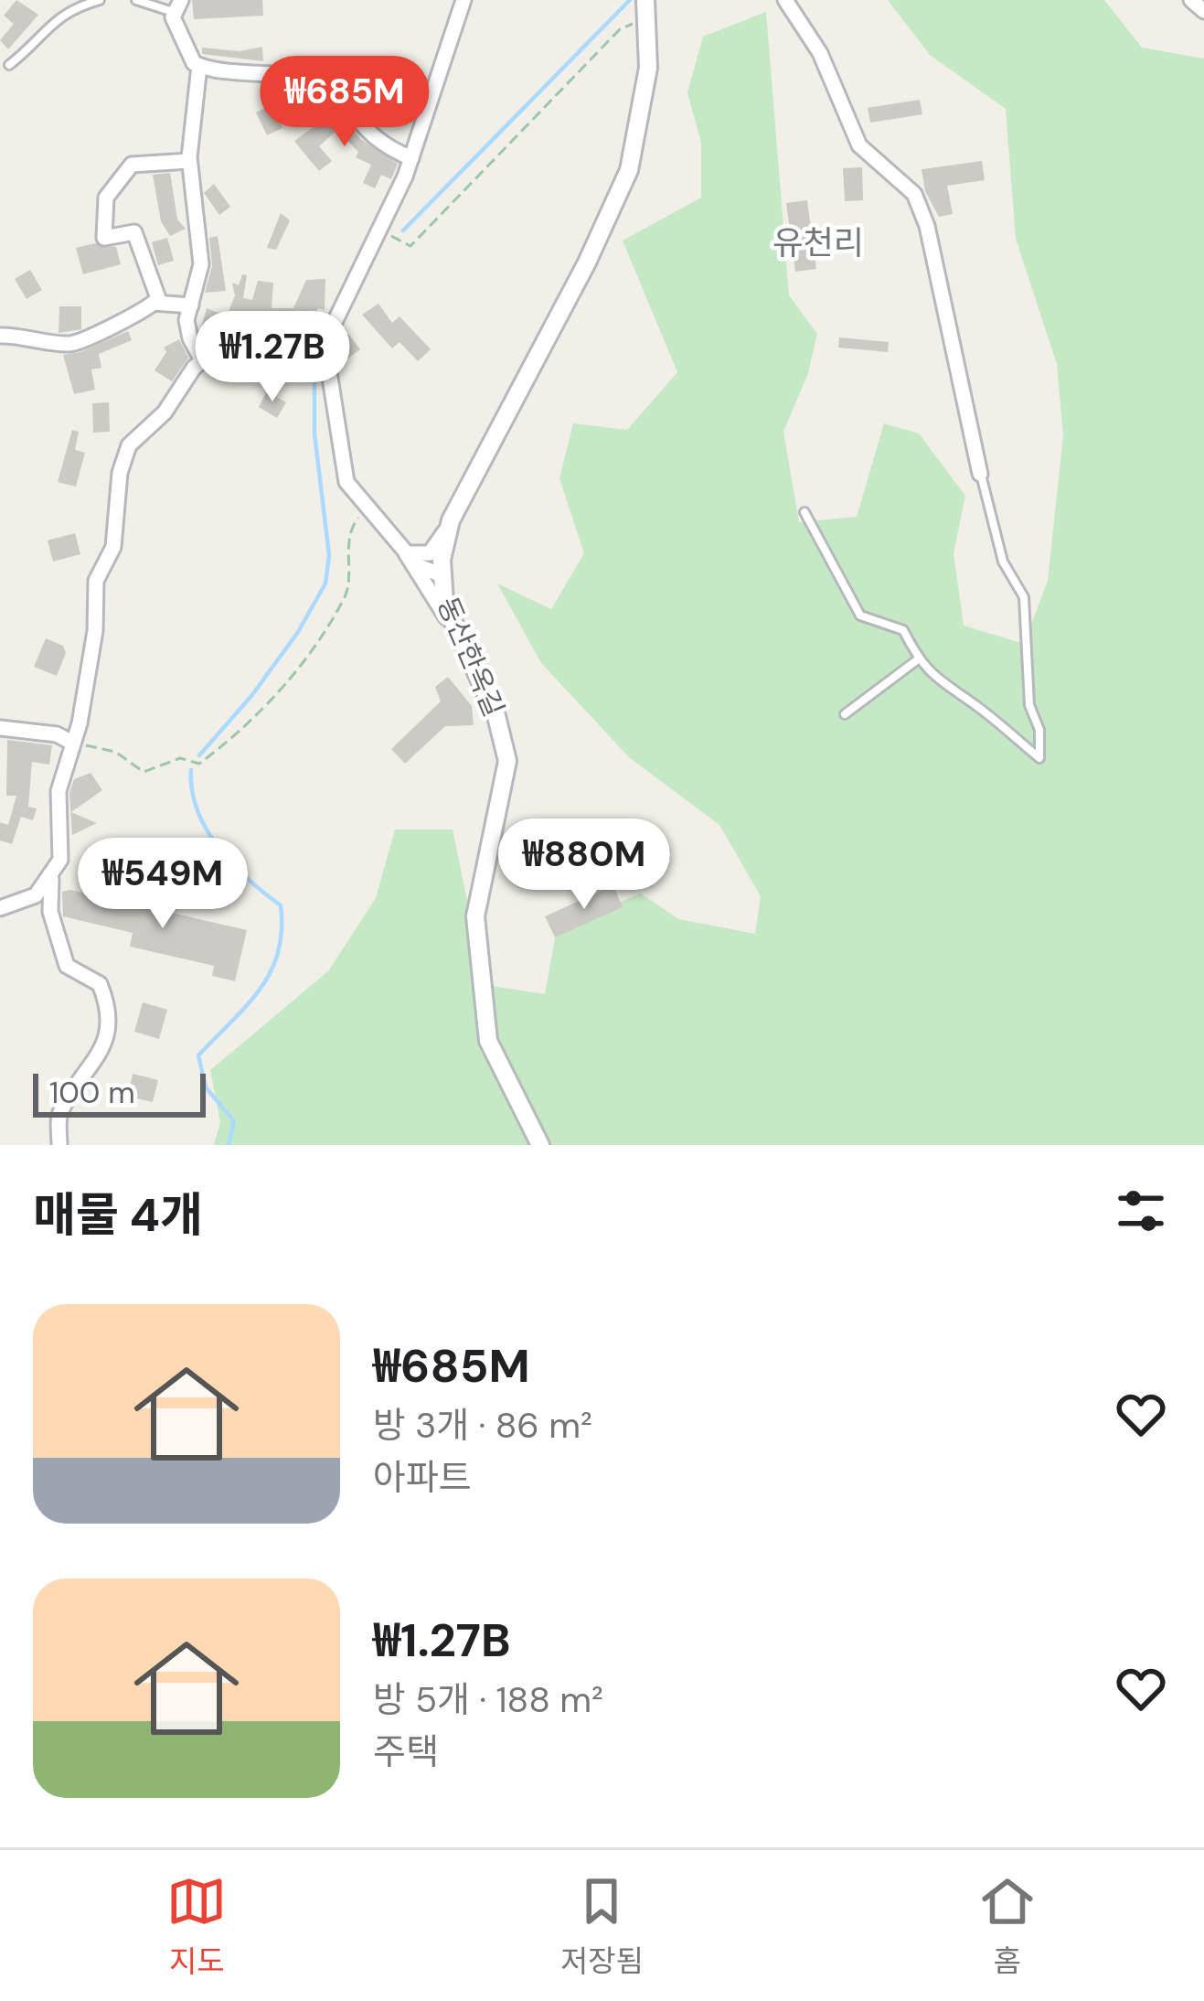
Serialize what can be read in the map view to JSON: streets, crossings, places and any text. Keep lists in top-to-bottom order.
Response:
{
  "streets": {
    "street": ["동산한옥길"]
  },
  "districts": ["유천리"],
  "scale_bar": "100 m",
  "page": {
    "price": [
      "₩685M",
      "₩1.27B",
      "₩880M",
      "₩549M"
    ],
    "scale": "100 m",
    "heading": "매물 4개",
    "list": [
      {
        "name": "₩685M",
        "note": "방 3개 · 86 m² · 아파트"
      },
      {
        "name": "₩1.27B",
        "note": "방 5개 · 188 m² · 주택"
      }
    ],
    "tabs": ["지도", "저장됨", "홈"]
  }
}
